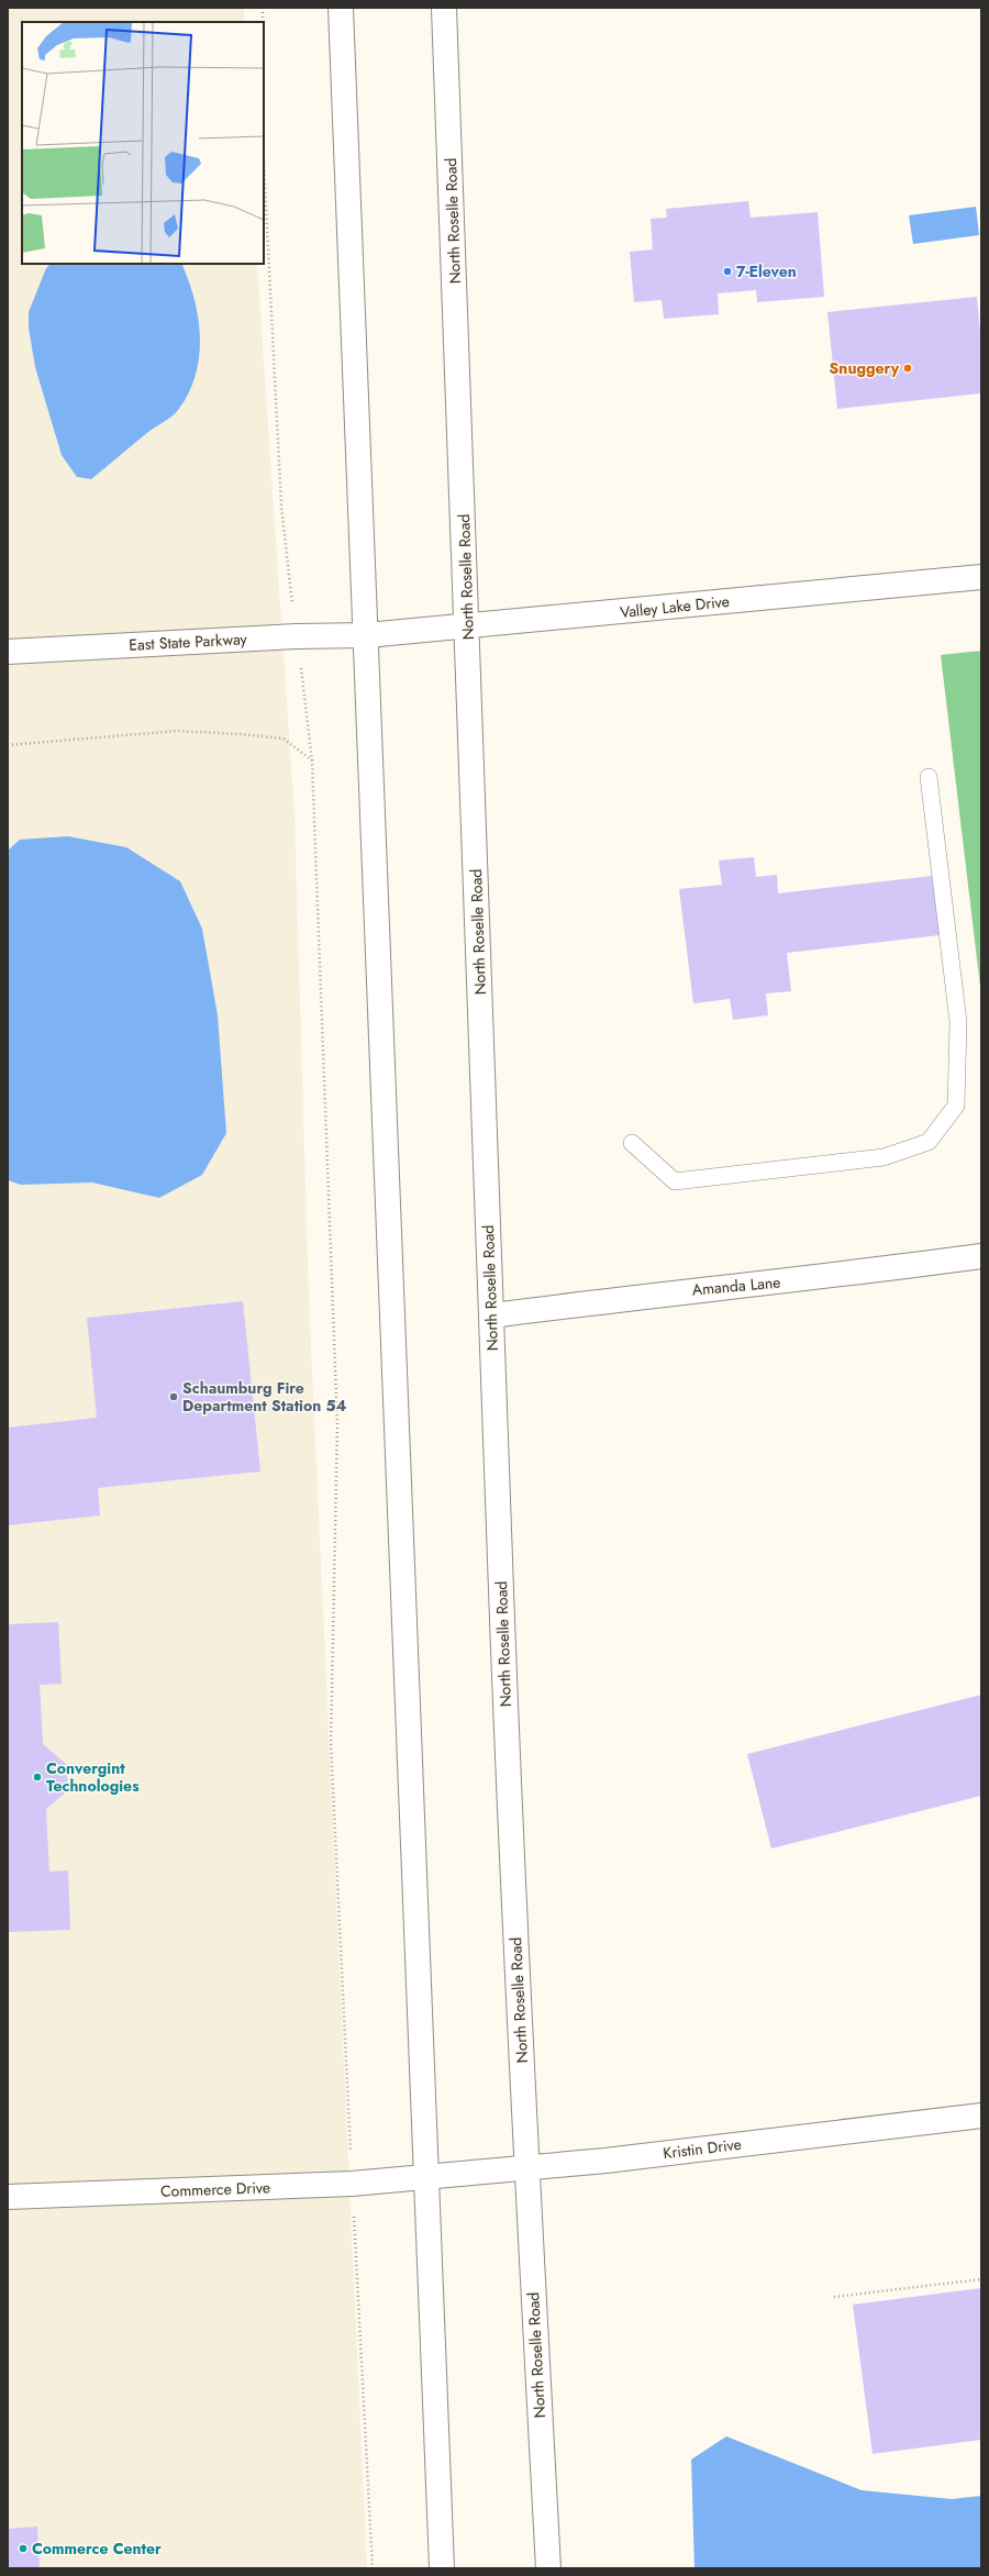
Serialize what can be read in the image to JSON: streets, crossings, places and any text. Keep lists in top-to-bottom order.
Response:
{
  "streets": {
    "main road": [
      "North Roselle Road",
      "Valley Lake Drive",
      "East State Parkway",
      "Amanda Lane",
      "Kristin Drive",
      "Commerce Drive"
    ]
  },
  "crossings": [
    ["North Roselle Road", "Valley Lake Drive"],
    ["North Roselle Road", "Amanda Lane"],
    ["North Roselle Road", "Kristin Drive"],
    ["Valley Lake Drive", "East State Parkway"],
    ["Kristin Drive", "Commerce Drive"]
  ],
  "places": [
    "7-Eleven",
    "Snuggery",
    "Schaumburg Fire Department Station 54",
    "Convergint Technologies",
    "Commerce Center"
  ]
}
